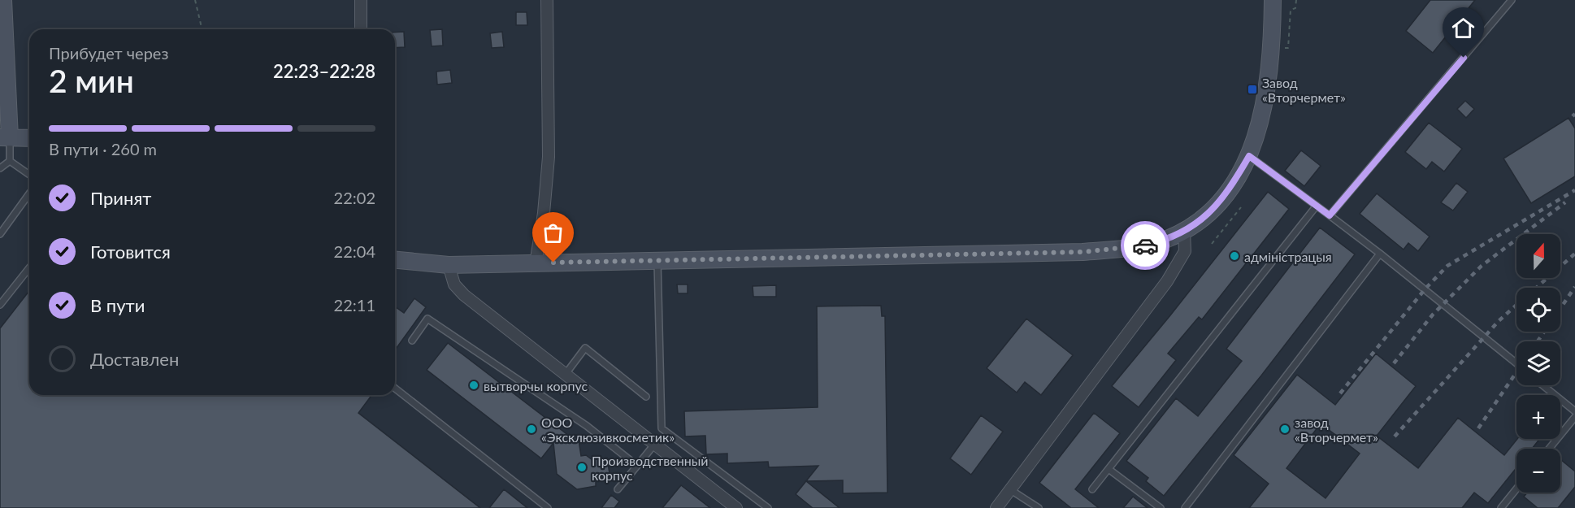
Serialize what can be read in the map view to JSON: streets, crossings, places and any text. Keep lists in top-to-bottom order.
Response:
{
  "places": {
    "transit": ["Завод «Вторчермет»"],
    "other": [
      "адміністрацыя",
      "вытворчы корпус",
      "ООО «Эксклюзивкосметик»",
      "завод «Вторчермет»",
      "Производственный корпус"
    ]
  },
  "north": "top",
  "page": {
    "heading": ["2 мин", "Прибудет через", "22:23–22:28"],
    "bar": "В пути · 260 m",
    "list": [
      ["Принят", "22:02"],
      ["Готовится", "22:04"],
      ["В пути", "22:11"],
      "Доставлен"
    ],
    "map_buttons": ["+", "−"]
  }
}
